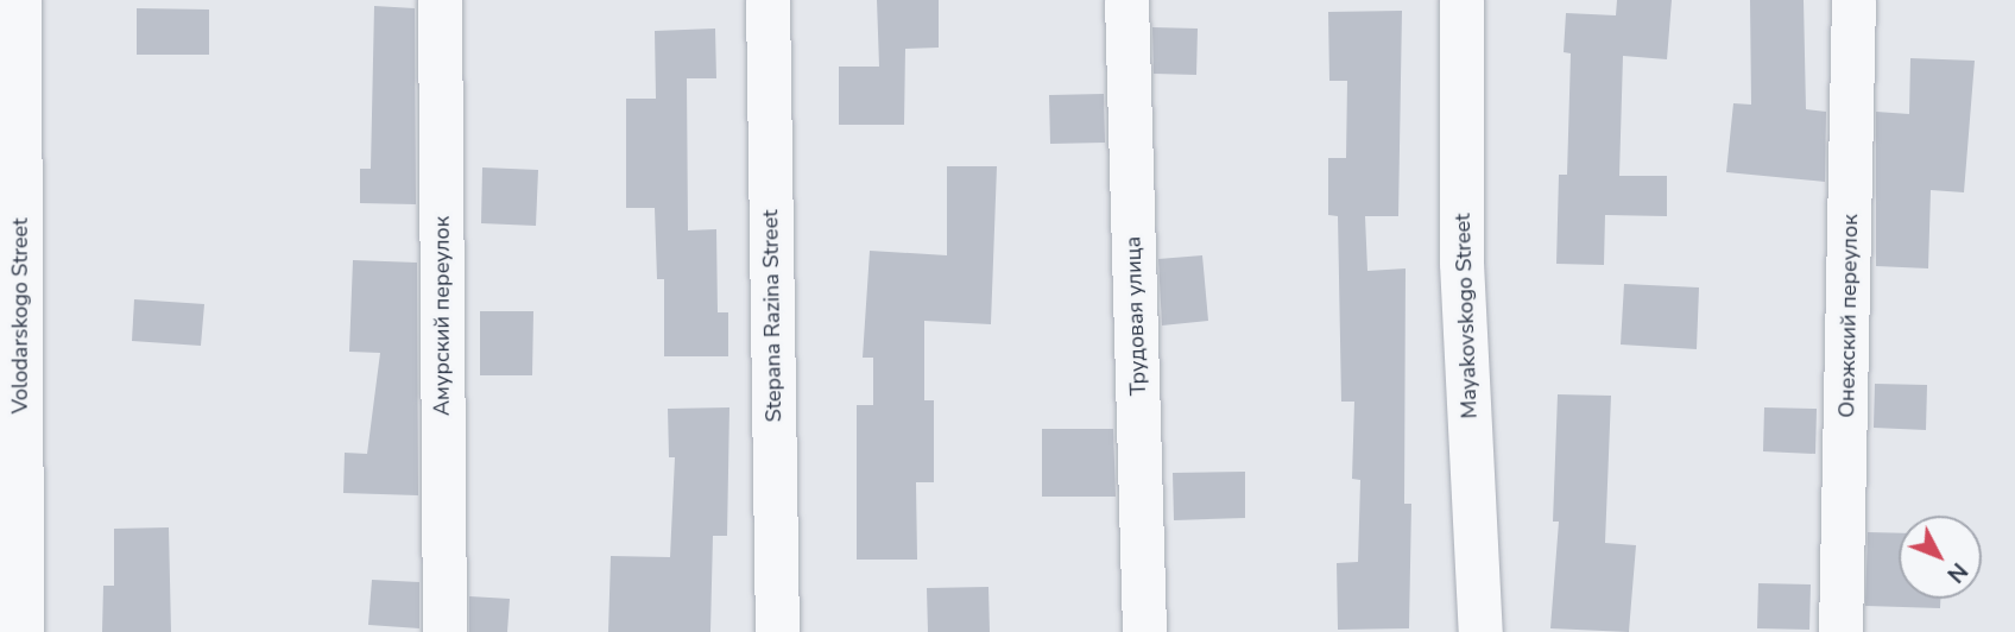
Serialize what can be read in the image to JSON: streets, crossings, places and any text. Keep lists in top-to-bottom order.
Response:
{
  "streets": {
    "street": [
      "Volodarskogo Street",
      "Амурский переулок",
      "Stepana Razina Street",
      "Трудовая улица",
      "Mayakovskogo Street",
      "Онежский переулок"
    ]
  },
  "north": "bottom right"
}
